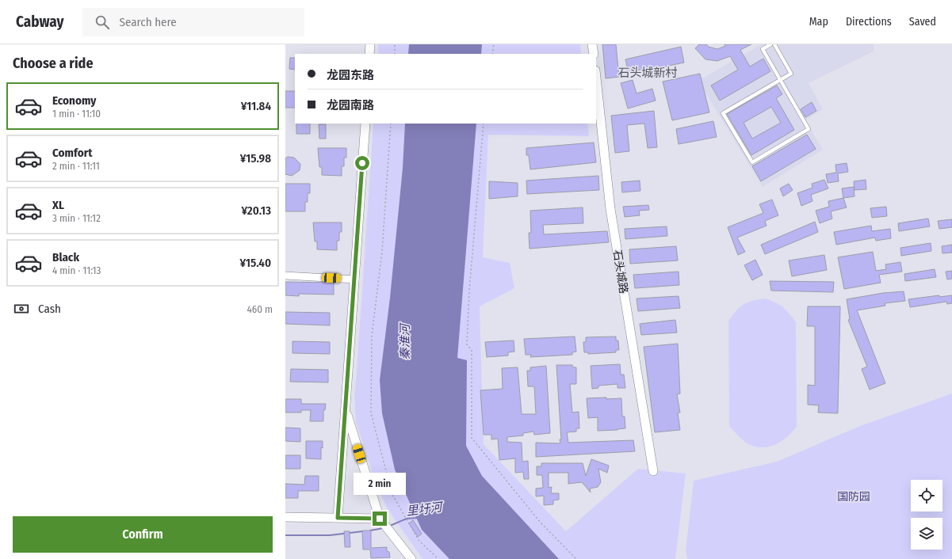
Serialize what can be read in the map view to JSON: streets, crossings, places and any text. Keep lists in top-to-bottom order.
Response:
{
  "streets": {
    "street": ["石头城路"]
  },
  "districts": ["石头城新村"],
  "water": ["秦淮河", "里圩河"],
  "parks": ["国防园"],
  "page": {
    "header": "Cabway",
    "search": "Search here",
    "nav": ["Map", "Directions", "Saved"],
    "heading": "Choose a ride",
    "banner": ["龙园东路", "龙园南路"],
    "list": [
      {
        "name": "Economy",
        "note": "1 min · 11:10",
        "value": "¥11.84"
      },
      {
        "name": "Comfort",
        "note": "2 min · 11:11",
        "value": "¥15.98"
      },
      {
        "name": "XL",
        "note": "3 min · 11:12",
        "value": "¥20.13"
      },
      {
        "name": "Black",
        "note": "4 min · 11:13",
        "value": "¥15.40"
      }
    ],
    "pay": ["Cash", "460 m"],
    "bubble": "2 min",
    "buttons": "Confirm"
  }
}
